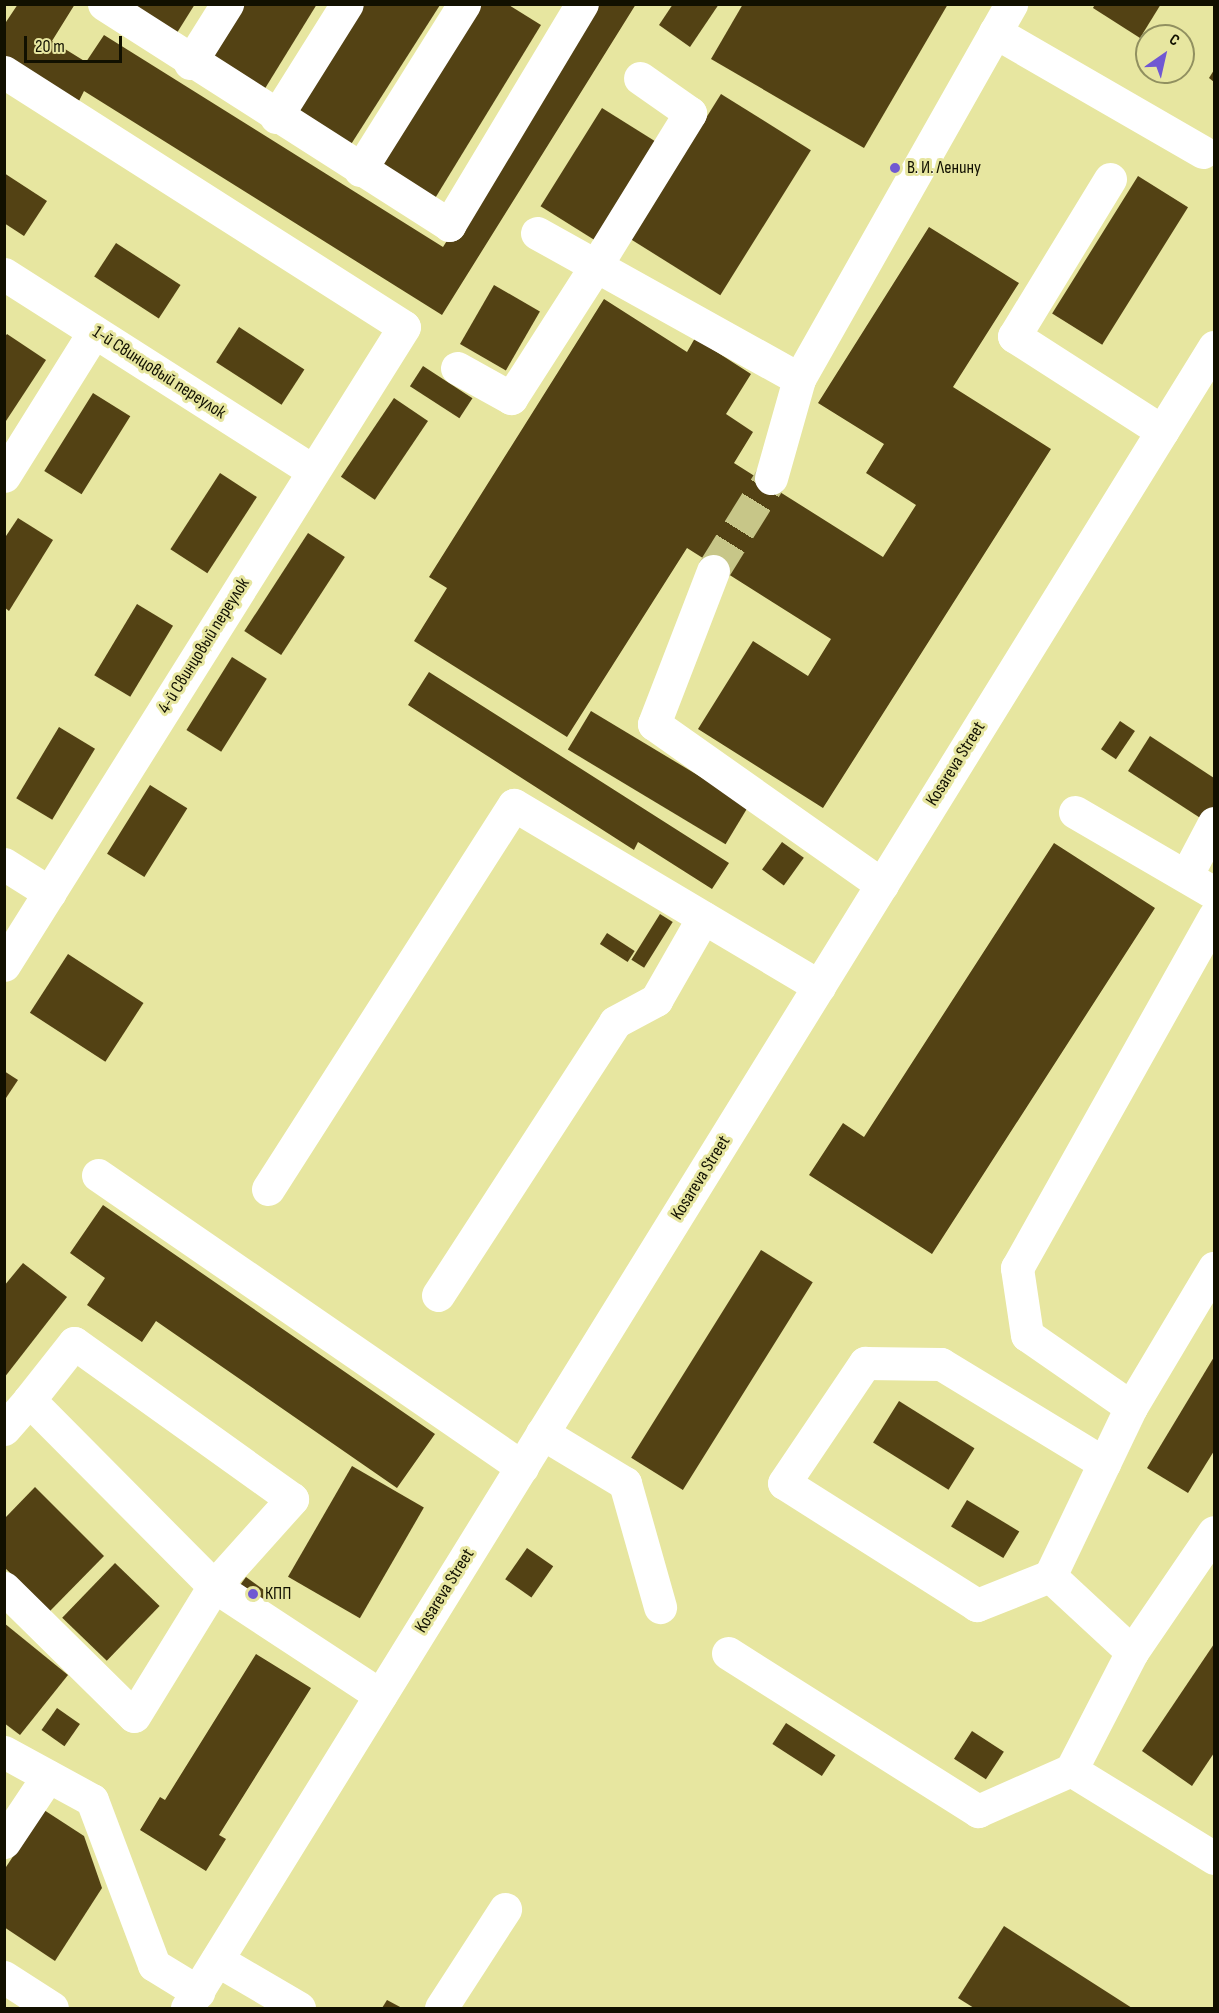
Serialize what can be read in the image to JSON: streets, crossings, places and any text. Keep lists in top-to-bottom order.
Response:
{
  "streets": {
    "street": ["1-й Свинцовый переулок", "4-й Свинцовый переулок", "Kosareva Street"]
  },
  "crossings": [
    ["1-й Свинцовый переулок", "4-й Свинцовый переулок"]
  ],
  "places": ["В. И. Ленину", "КПП"],
  "scale_bar": "20 m",
  "north": "top right"
}
